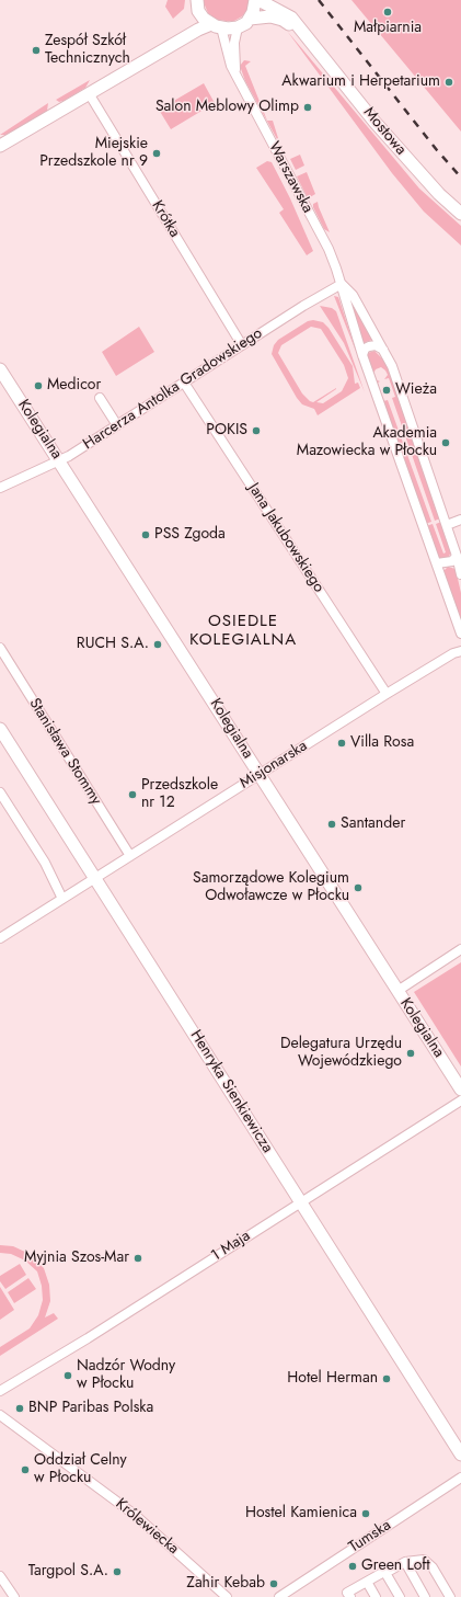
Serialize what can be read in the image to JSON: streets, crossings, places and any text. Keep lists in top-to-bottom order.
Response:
{
  "streets": {
    "street": [
      "Mostowa",
      "Warszawska",
      "Krótka",
      "Harcerza Antolka Gradowskiego",
      "Kolegialna",
      "Jana Jakubowskiego",
      "Stanisława Stommy",
      "Misjonarska",
      "Henryka Sienkiewicza",
      "1 Maja",
      "Królewiecka",
      "Tumska"
    ]
  },
  "crossings": [
    ["Warszawska", "Harcerza Antolka Gradowskiego"],
    ["Krótka", "Harcerza Antolka Gradowskiego"],
    ["Harcerza Antolka Gradowskiego", "Kolegialna"],
    ["Harcerza Antolka Gradowskiego", "Jana Jakubowskiego"],
    ["Kolegialna", "Misjonarska"],
    ["Jana Jakubowskiego", "Misjonarska"],
    ["Stanisława Stommy", "Misjonarska"],
    ["Misjonarska", "Henryka Sienkiewicza"],
    ["Henryka Sienkiewicza", "1 Maja"]
  ],
  "districts": ["OSIEDLE KOLEGIALNA"],
  "places": [
    "Małpiarnia",
    "Zespół Szkół Technicznych",
    "Akwarium i Herpetarium",
    "Salon Meblowy Olimp",
    "Miejskie Przedszkole nr 9",
    "Medicor",
    "Wieża",
    "POKIS",
    "Akademia Mazowiecka w Płocku",
    "PSS Zgoda",
    "RUCH S.A.",
    "Villa Rosa",
    "Przedszkole nr 12",
    "Santander",
    "Samorządowe Kolegium Odwoławcze w Płocku",
    "Delegatura Urzędu Wojewódzkiego",
    "Myjnia Szos-Mar",
    "Nadzór Wodny w Płocku",
    "Hotel Herman",
    "BNP Paribas Polska",
    "Oddział Celny w Płocku",
    "Hostel Kamienica",
    "Green Loft",
    "Targpol S.A.",
    "Zahir Kebab"
  ]
}
